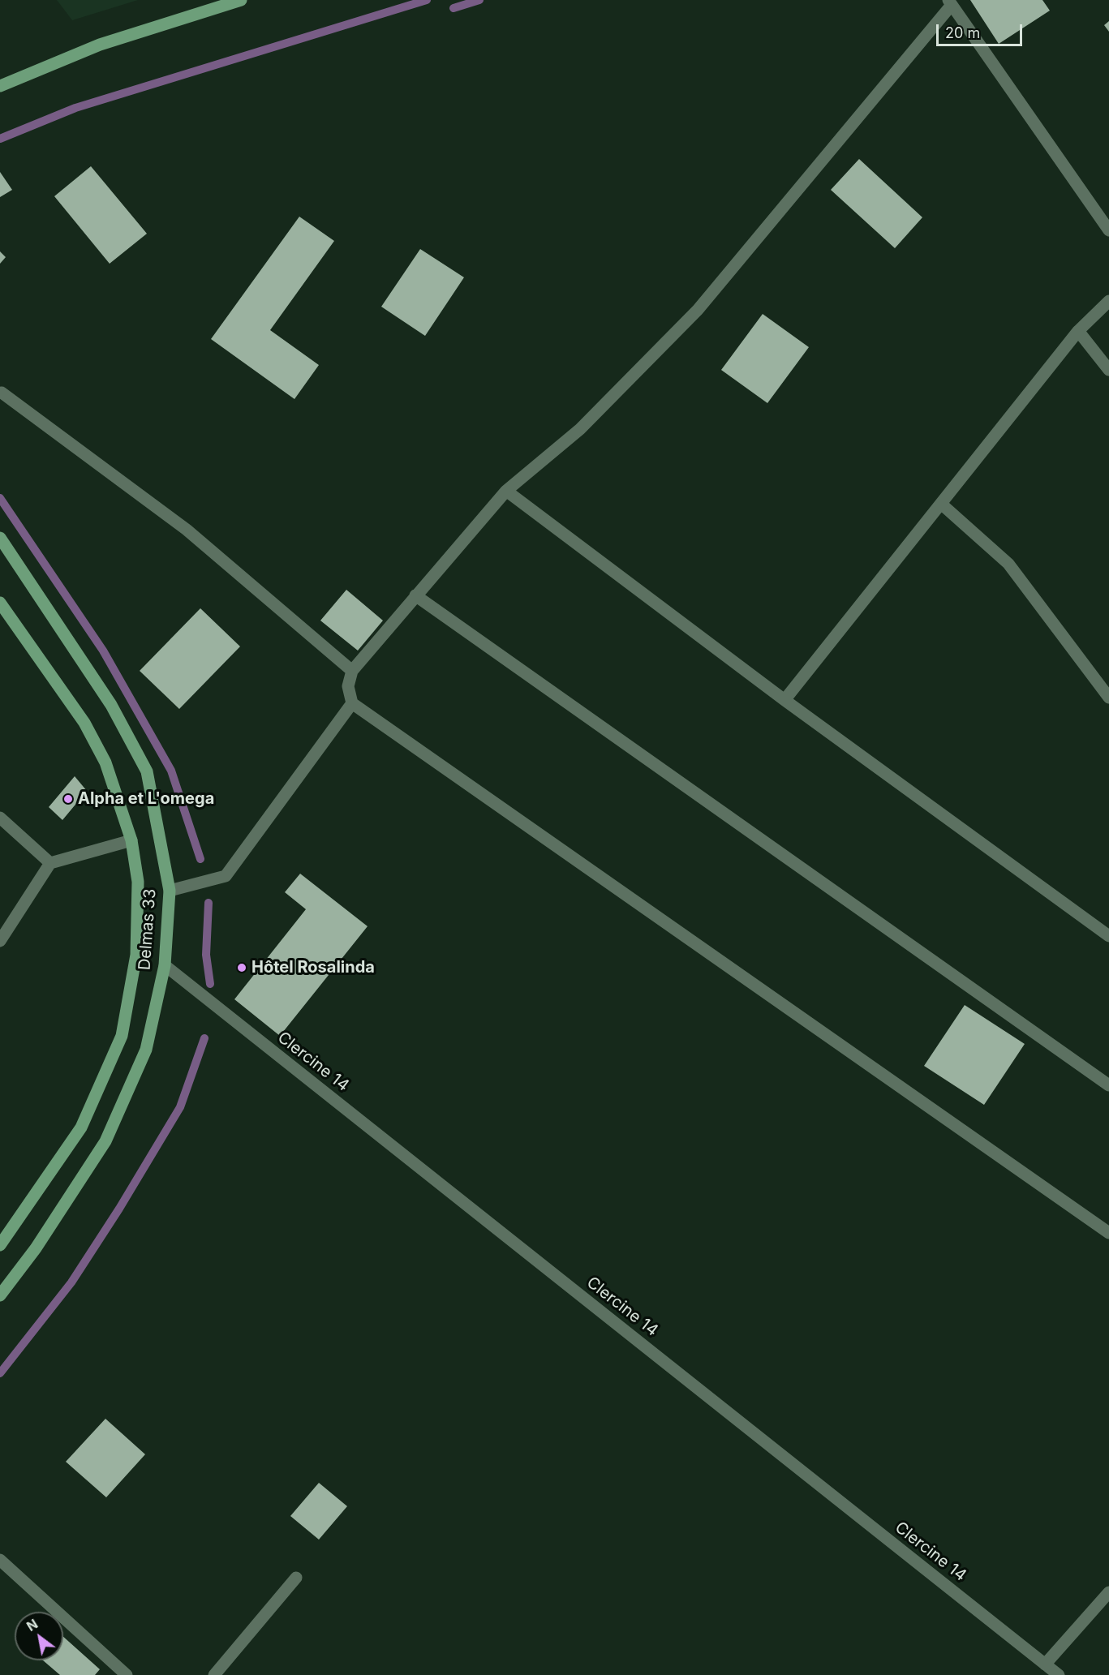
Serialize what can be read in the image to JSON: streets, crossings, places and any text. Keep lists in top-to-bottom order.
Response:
{
  "streets": {
    "main road": ["Delmas 33"],
    "street": ["Clercine 14"]
  },
  "crossings": [
    ["Delmas 33", "Clercine 14"]
  ],
  "places": ["Alpha et L'omega", "Hôtel Rosalinda"],
  "scale_bar": "20 m",
  "north": "top left"
}
